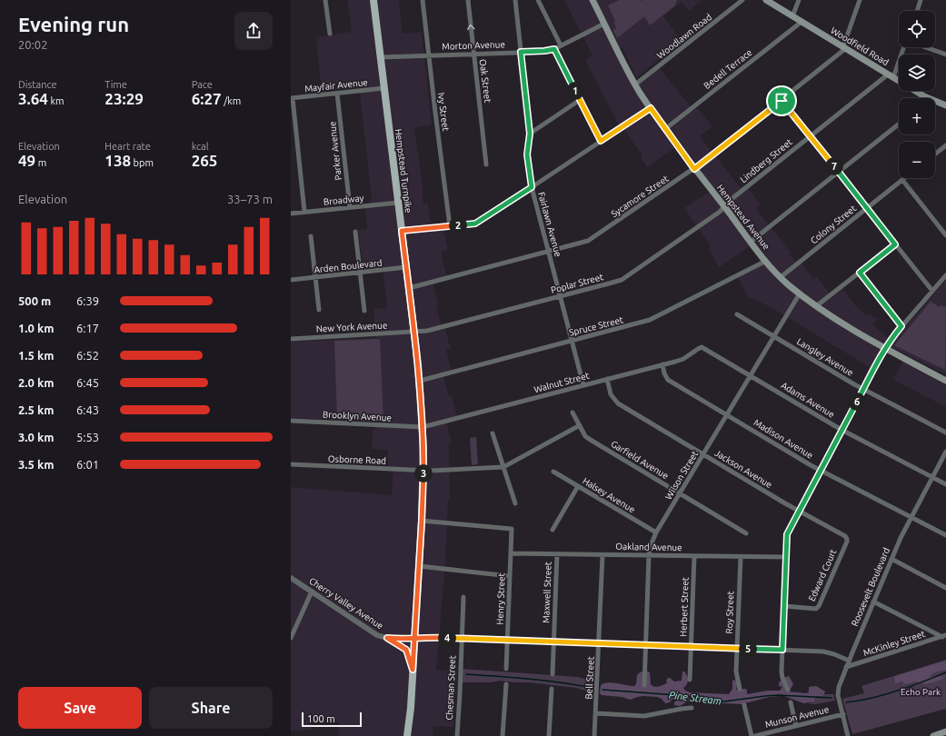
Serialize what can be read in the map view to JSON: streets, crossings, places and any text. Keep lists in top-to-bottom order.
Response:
{
  "streets": {
    "main road": ["Woodfield Road", "Hempstead Turnpike", "Hempstead Avenue"],
    "street": [
      "Woodlawn Road",
      "Morton Avenue",
      "Bedell Terrace",
      "Oak Street",
      "Mayfair Avenue",
      "Ivy Street",
      "Parker Avenue",
      "Lindberg Street",
      "Sycamore Street",
      "Broadway",
      "Fairlawn Avenue",
      "Colony Street",
      "Arden Boulevard",
      "Poplar Street",
      "Spruce Street",
      "New York Avenue",
      "Langley Avenue",
      "Walnut Street",
      "Adams Avenue",
      "Brooklyn Avenue",
      "Madison Avenue",
      "Osborne Road",
      "Garfield Avenue",
      "Jackson Avenue",
      "Wilson Street",
      "Halsey Avenue",
      "Oakland Avenue",
      "Edward Court",
      "Roosevelt Boulevard",
      "Maxwell Street",
      "Henry Street",
      "Cherry Valley Avenue",
      "Herbert Street",
      "Roy Street",
      "McKinley Street",
      "Bell Street",
      "Chesman Street",
      "Munson Avenue"
    ]
  },
  "crossings": [
    ["Woodlawn Road", "Hempstead Avenue"],
    ["Morton Avenue", "Oak Street"],
    ["Morton Avenue", "Ivy Street"],
    ["Morton Avenue", "Hempstead Turnpike"],
    ["Morton Avenue", "Hempstead Avenue"],
    ["Morton Avenue", "Fairlawn Avenue"],
    ["Woodfield Road", "Bedell Terrace"],
    ["Woodfield Road", "Lindberg Street"],
    ["Woodfield Road", "Sycamore Street"],
    ["Bedell Terrace", "Hempstead Avenue"],
    ["Mayfair Avenue", "Parker Avenue"],
    ["Mayfair Avenue", "Hempstead Turnpike"],
    ["Parker Avenue", "Broadway"],
    ["Lindberg Street", "Hempstead Avenue"],
    ["Lindberg Street", "Poplar Street"],
    ["Hempstead Turnpike", "Sycamore Street"],
    ["Hempstead Turnpike", "Broadway"],
    ["Hempstead Turnpike", "Arden Boulevard"],
    ["Hempstead Turnpike", "Poplar Street"],
    ["Hempstead Turnpike", "Spruce Street"],
    ["Hempstead Turnpike", "New York Avenue"],
    ["Hempstead Turnpike", "Walnut Street"],
    ["Hempstead Turnpike", "Brooklyn Avenue"],
    ["Hempstead Turnpike", "Osborne Road"],
    ["Hempstead Turnpike", "Henry Street"],
    ["Hempstead Turnpike", "Cherry Valley Avenue"],
    ["Sycamore Street", "Hempstead Avenue"],
    ["Sycamore Street", "Fairlawn Avenue"],
    ["Hempstead Avenue", "Colony Street"],
    ["Hempstead Avenue", "Poplar Street"],
    ["Hempstead Avenue", "Spruce Street"],
    ["Hempstead Avenue", "Wilson Street"],
    ["Fairlawn Avenue", "Poplar Street"],
    ["Fairlawn Avenue", "Spruce Street"],
    ["Fairlawn Avenue", "Walnut Street"],
    ["Poplar Street", "New York Avenue"],
    ["Langley Avenue", "Wilson Street"],
    ["Walnut Street", "Adams Avenue"],
    ["Walnut Street", "Brooklyn Avenue"],
    ["Walnut Street", "Madison Avenue"],
    ["Walnut Street", "Jackson Avenue"],
    ["Adams Avenue", "Wilson Street"],
    ["Adams Avenue", "Roosevelt Boulevard"],
    ["Madison Avenue", "Wilson Street"],
    ["Madison Avenue", "Roosevelt Boulevard"],
    ["Garfield Avenue", "Wilson Street"],
    ["Jackson Avenue", "Wilson Street"],
    ["Jackson Avenue", "Edward Court"],
    ["Wilson Street", "Halsey Avenue"],
    ["Wilson Street", "Oakland Avenue"],
    ["Oakland Avenue", "Maxwell Street"],
    ["Oakland Avenue", "Henry Street"],
    ["Oakland Avenue", "Herbert Street"],
    ["Oakland Avenue", "Roy Street"],
    ["Oakland Avenue", "Bell Street"],
    ["Roosevelt Boulevard", "McKinley Street"],
    ["Roosevelt Boulevard", "Munson Avenue"]
  ],
  "water": ["Pine Stream"],
  "parks": ["Echo Park"],
  "scale_bar": "100 m",
  "page": {
    "heading": ["Evening run", "20:02"],
    "map_buttons": ["+", "−"],
    "stats": [
      ["Distance", "3.64 km"],
      ["Time", "23:29"],
      ["Pace", "6:27 /km"],
      ["Elevation", "49 m"],
      ["Heart rate", "138 bpm"],
      ["kcal", "265"]
    ],
    "pins": [
      "1",
      "7",
      "2",
      "6",
      "3",
      "4",
      "5"
    ],
    "chart": ["Elevation", "33–73 m"],
    "list": [
      {
        "name": "500 m",
        "note": "6:39"
      },
      {
        "name": "1.0 km",
        "note": "6:17"
      },
      {
        "name": "1.5 km",
        "note": "6:52"
      },
      {
        "name": "2.0 km",
        "note": "6:45"
      },
      {
        "name": "2.5 km",
        "note": "6:43"
      },
      {
        "name": "3.0 km",
        "note": "5:53"
      },
      {
        "name": "3.5 km",
        "note": "6:01"
      }
    ],
    "buttons": ["Save", "Share"],
    "scale": "100 m"
  }
}
